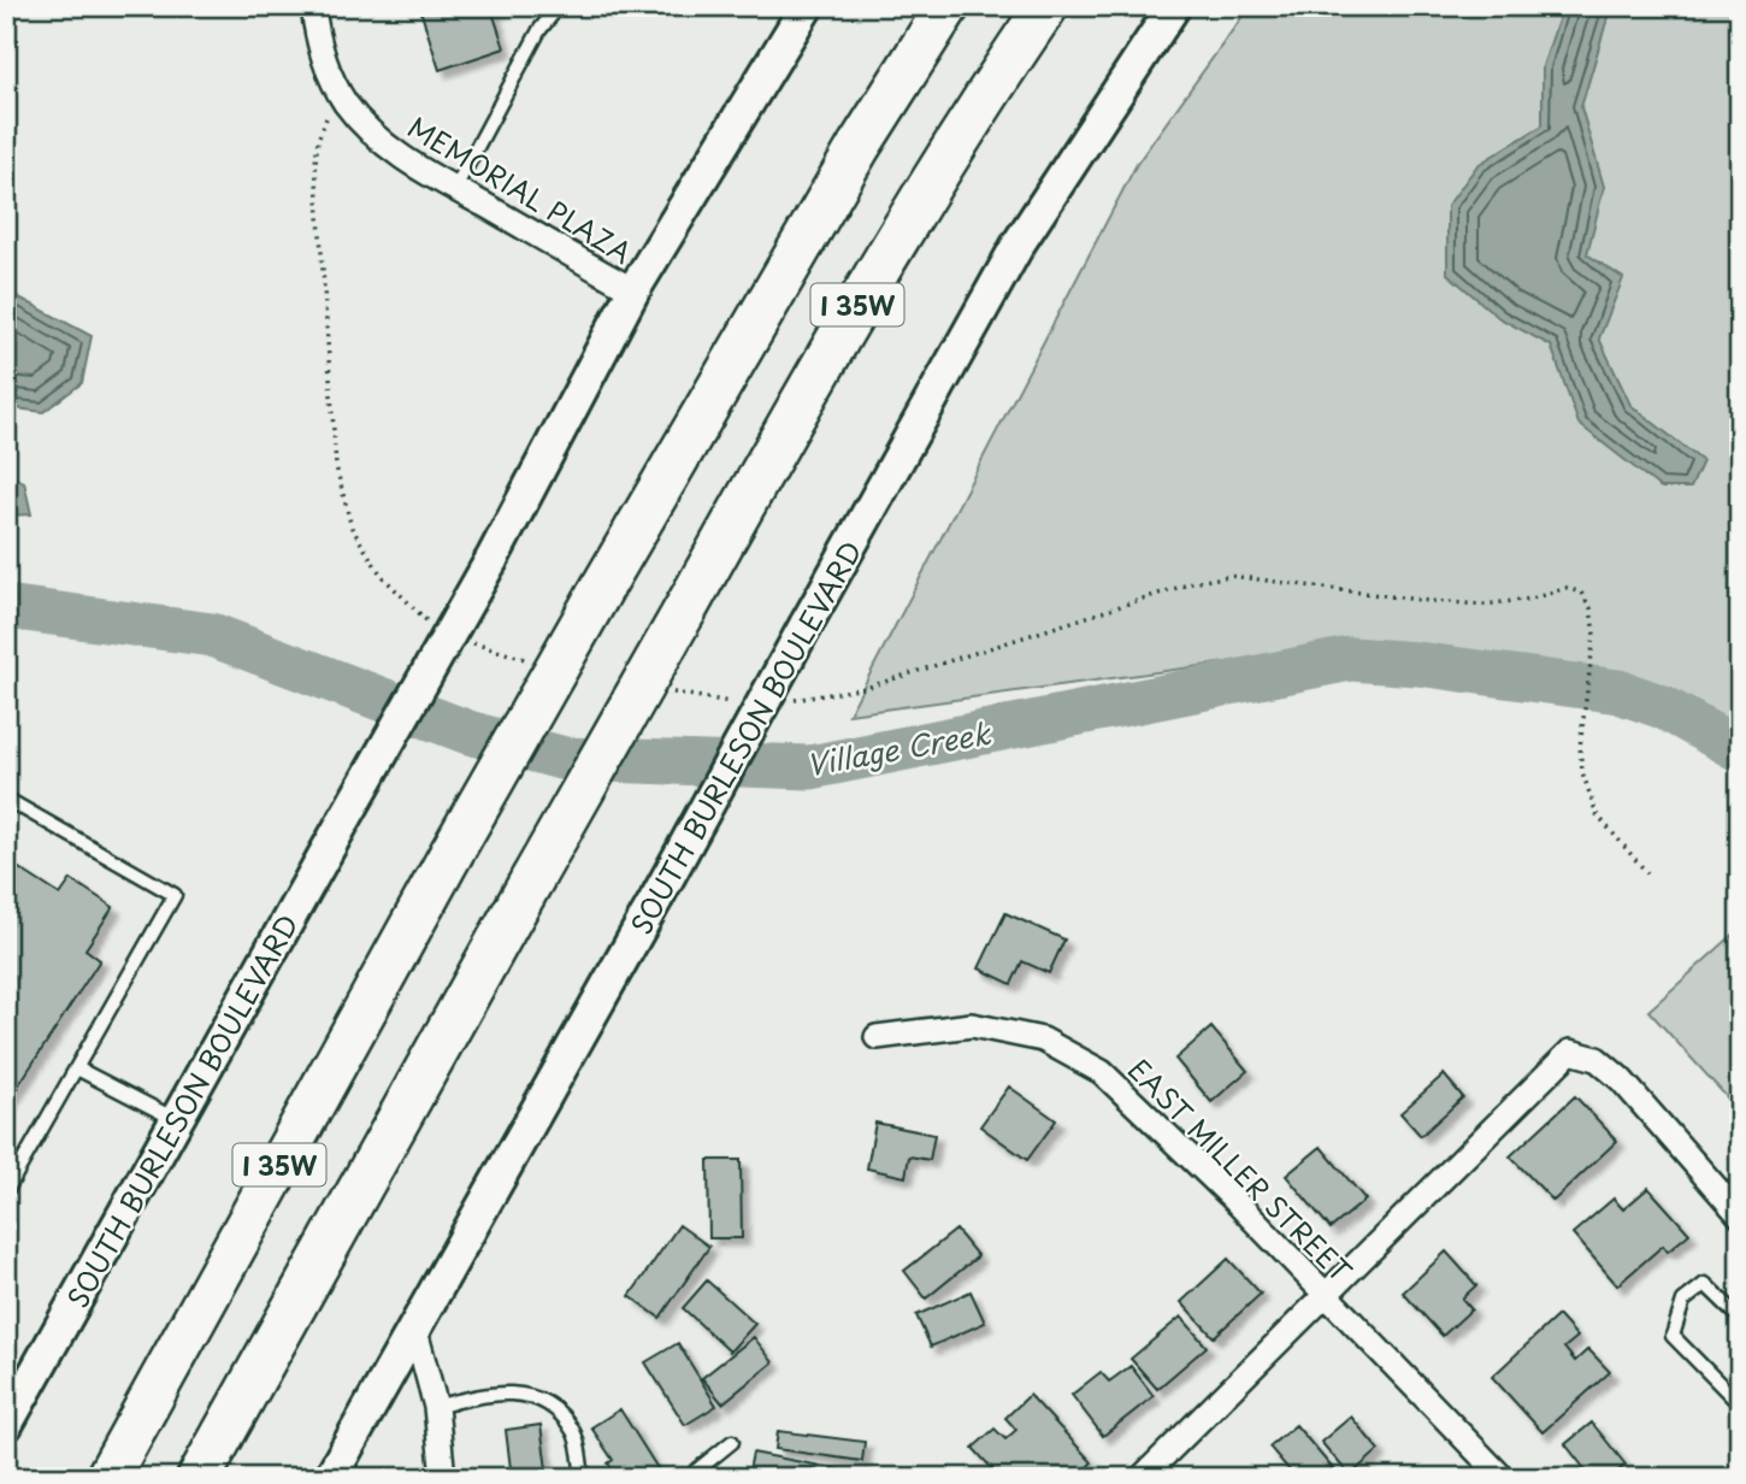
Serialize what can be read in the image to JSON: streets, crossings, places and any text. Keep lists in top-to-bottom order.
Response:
{
  "streets": {
    "highway": ["I 35W"],
    "main road": ["SOUTH BURLESON BOULEVARD"],
    "street": ["MEMORIAL PLAZA", "EAST MILLER STREET"]
  },
  "crossings": [
    ["MEMORIAL PLAZA", "SOUTH BURLESON BOULEVARD"]
  ],
  "water": ["Village Creek"]
}
